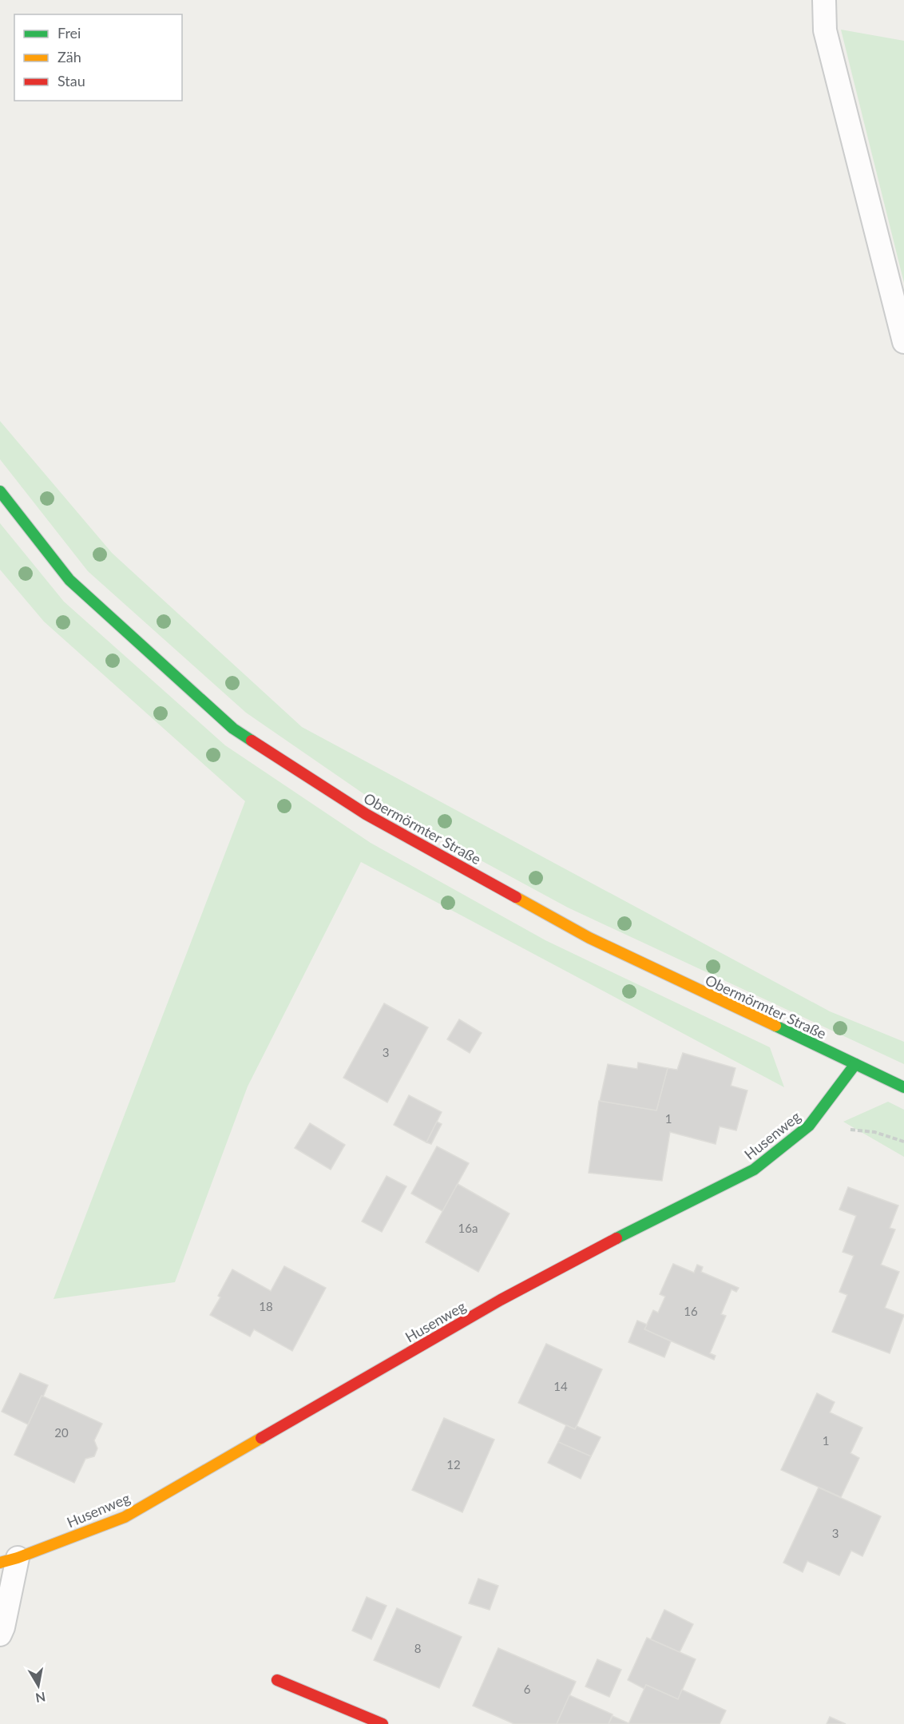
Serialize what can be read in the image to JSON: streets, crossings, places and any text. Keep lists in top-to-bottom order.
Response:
{
  "streets": {
    "street": ["Obermörmter Straße", "Husenweg"]
  },
  "crossings": [
    ["Obermörmter Straße", "Husenweg"]
  ],
  "house_numbers": [
    "3",
    "1",
    "16a",
    "18",
    "16",
    "14",
    "20",
    "1",
    "12",
    "3",
    "8",
    "6"
  ],
  "legend": ["Frei", "Zäh", "Stau"],
  "north": "bottom"
}
